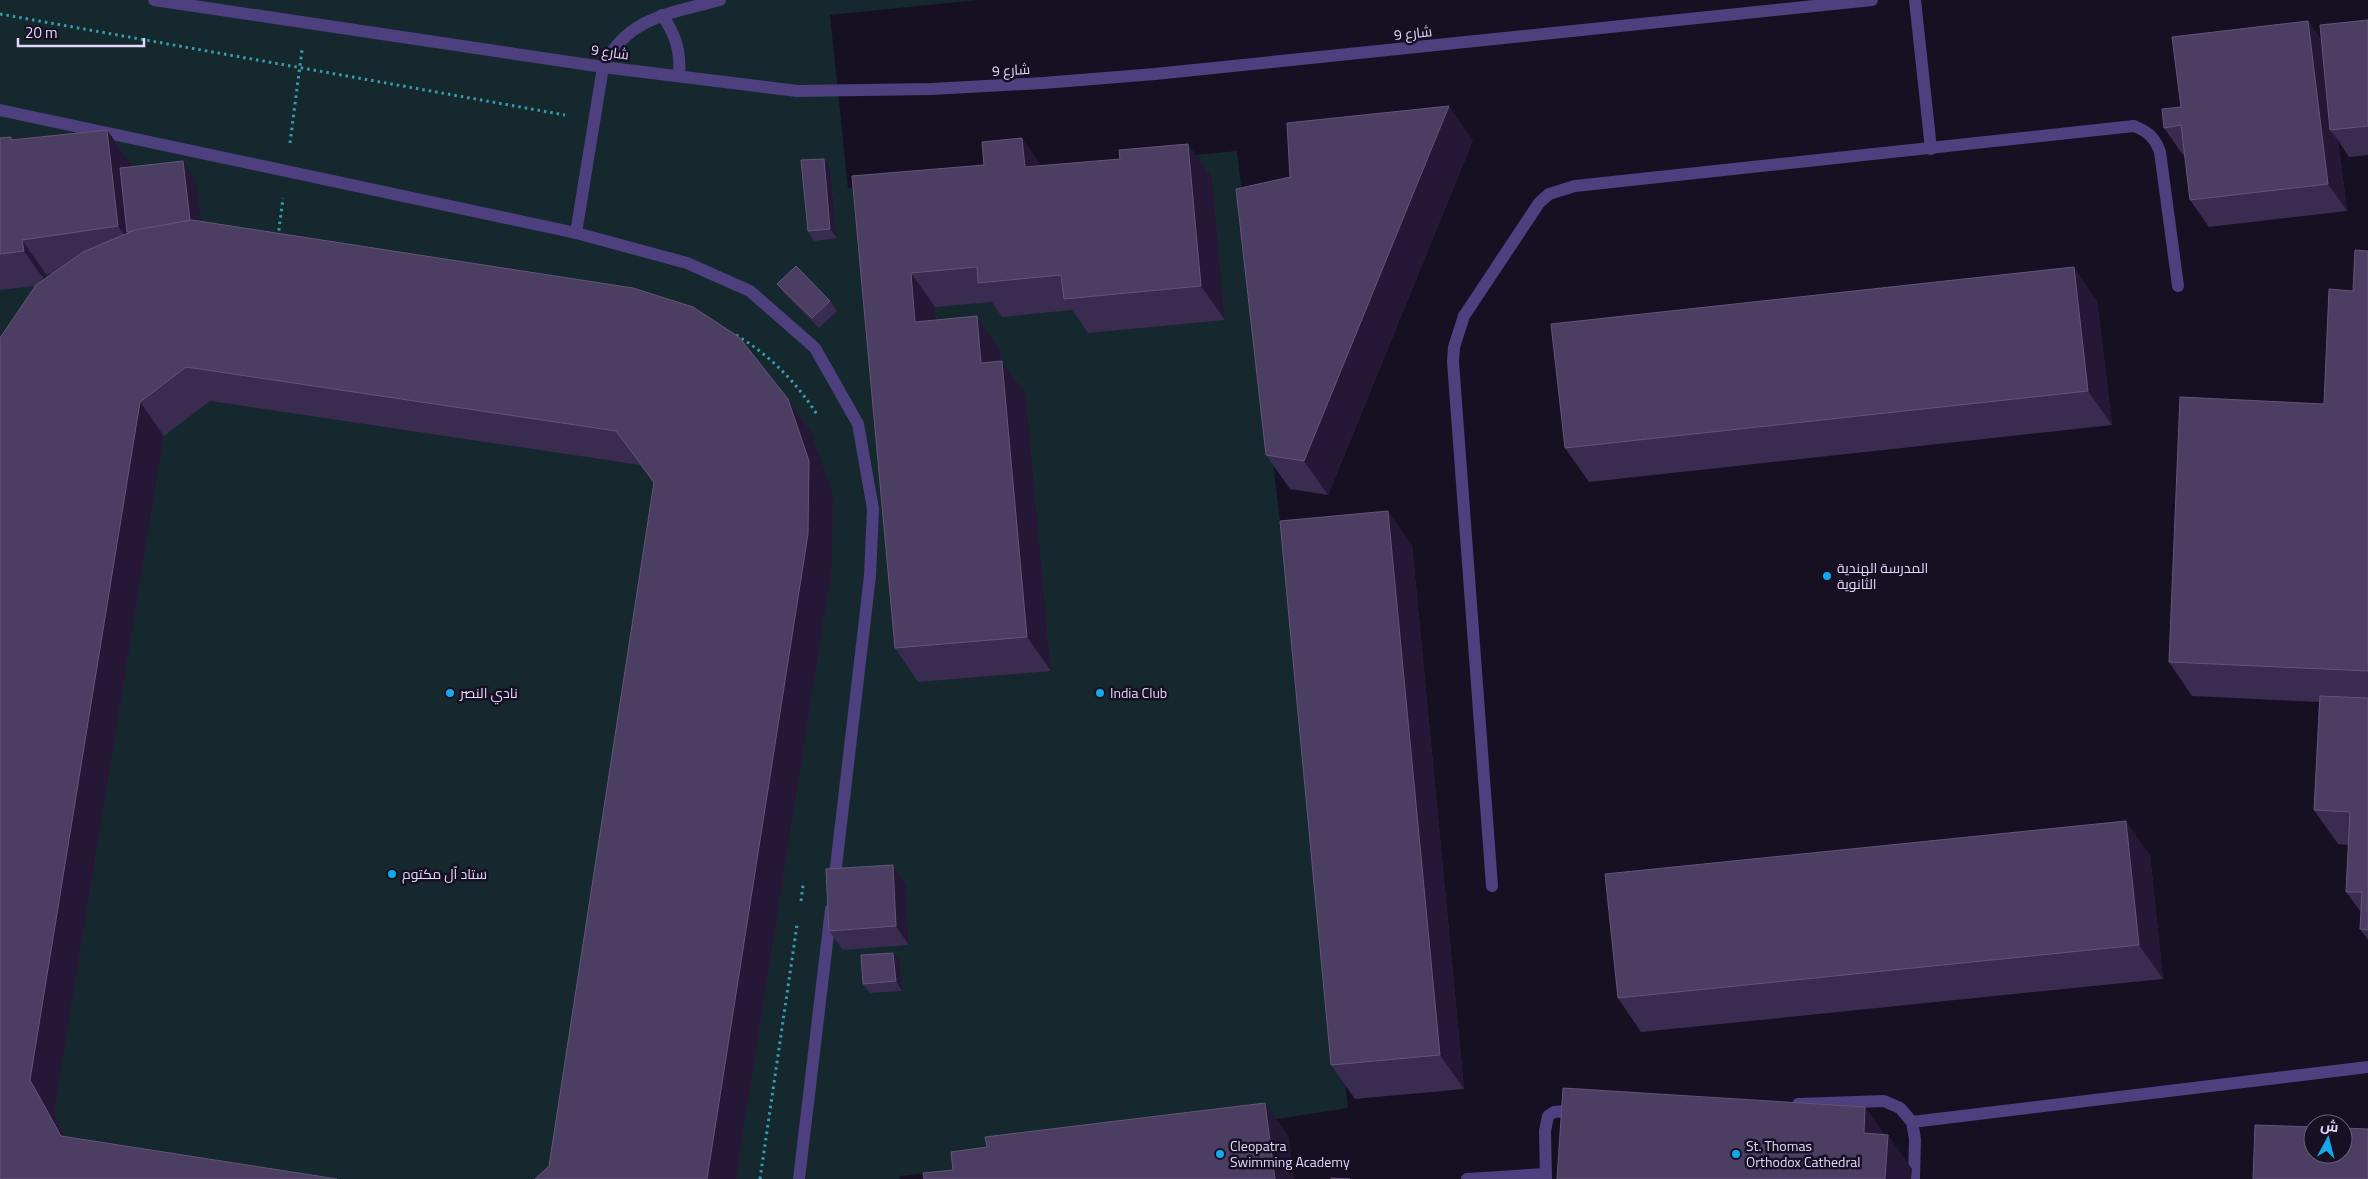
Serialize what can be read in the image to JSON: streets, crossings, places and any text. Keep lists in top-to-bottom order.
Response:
{
  "streets": {
    "lane": ["شارع 9"]
  },
  "places": [
    "المدرسة الهندية الثانوية",
    "نادي النصر",
    "India Club",
    "ستاد اّل مكتوم",
    "Cleopatra Swimming Academy",
    "St. Thomas Orthodox Cathedral"
  ],
  "scale_bar": "20 m",
  "north": "top"
}
